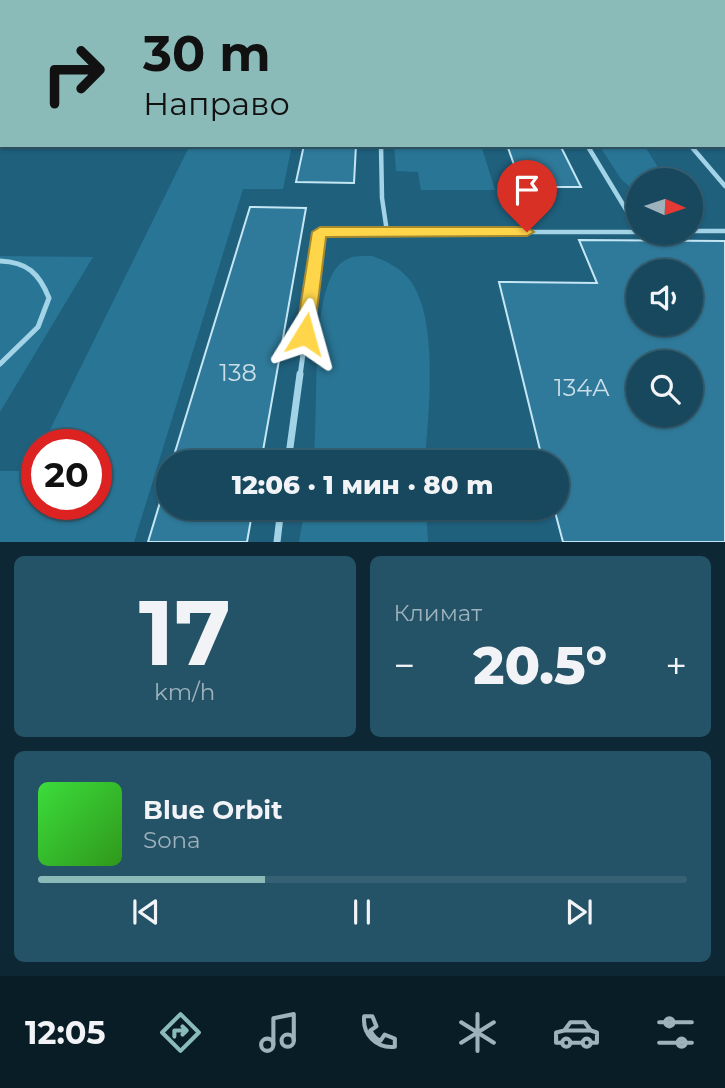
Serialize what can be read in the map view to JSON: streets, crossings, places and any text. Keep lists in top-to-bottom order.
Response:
{
  "house_numbers": ["138", "134А"],
  "north": "right",
  "page": {
    "turn": ["30 m", "Направо"],
    "limit": "20",
    "trip": "12:06 · 1 мин · 80 m",
    "tile": [
      ["17", "km/h"],
      "Климат"
    ],
    "heat": ["−", "20.5°", "+"],
    "song": ["Blue Orbit", "Sona"],
    "tabs": "12:05"
  }
}
